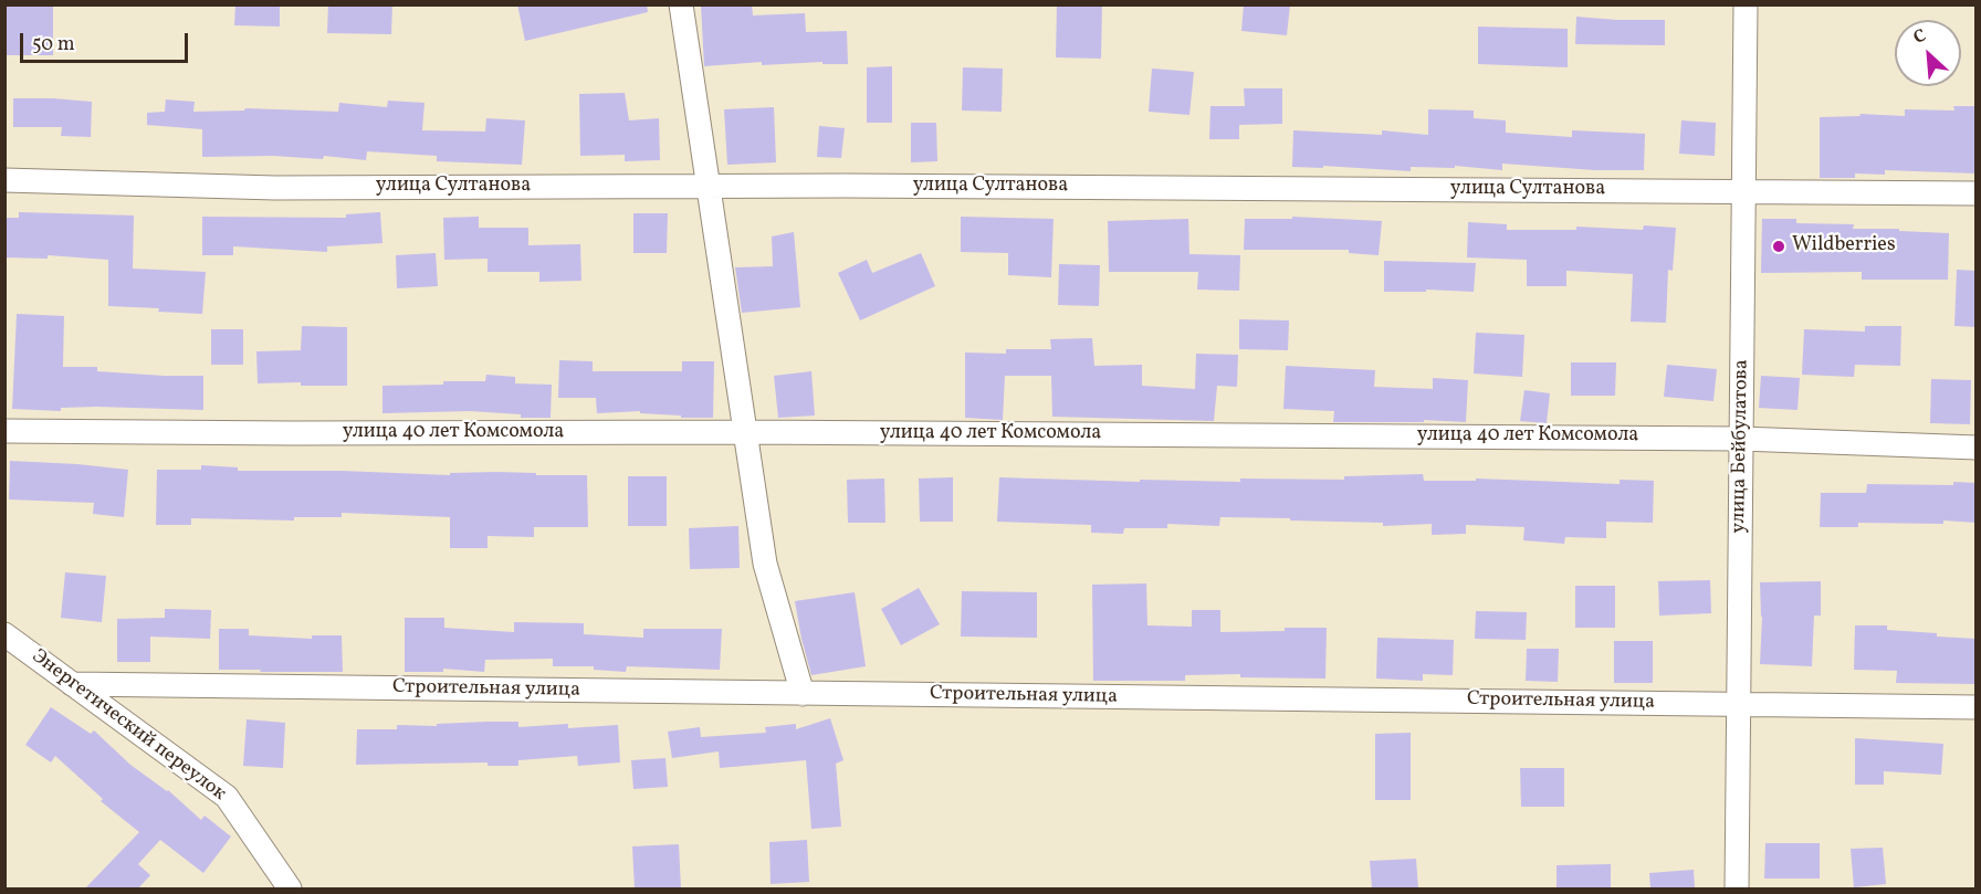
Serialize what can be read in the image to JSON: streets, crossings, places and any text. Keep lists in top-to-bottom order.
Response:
{
  "streets": {
    "street": [
      "улица Султанова",
      "улица 40 лет Комсомола",
      "улица Бейбулатова",
      "Строительная улица",
      "Энергетический переулок"
    ]
  },
  "crossings": [
    ["улица Султанова", "улица Бейбулатова"],
    ["улица 40 лет Комсомола", "улица Бейбулатова"],
    ["улица Бейбулатова", "Строительная улица"],
    ["Строительная улица", "Энергетический переулок"]
  ],
  "places": ["Wildberries"],
  "scale_bar": "50 m",
  "north": "top left"
}
